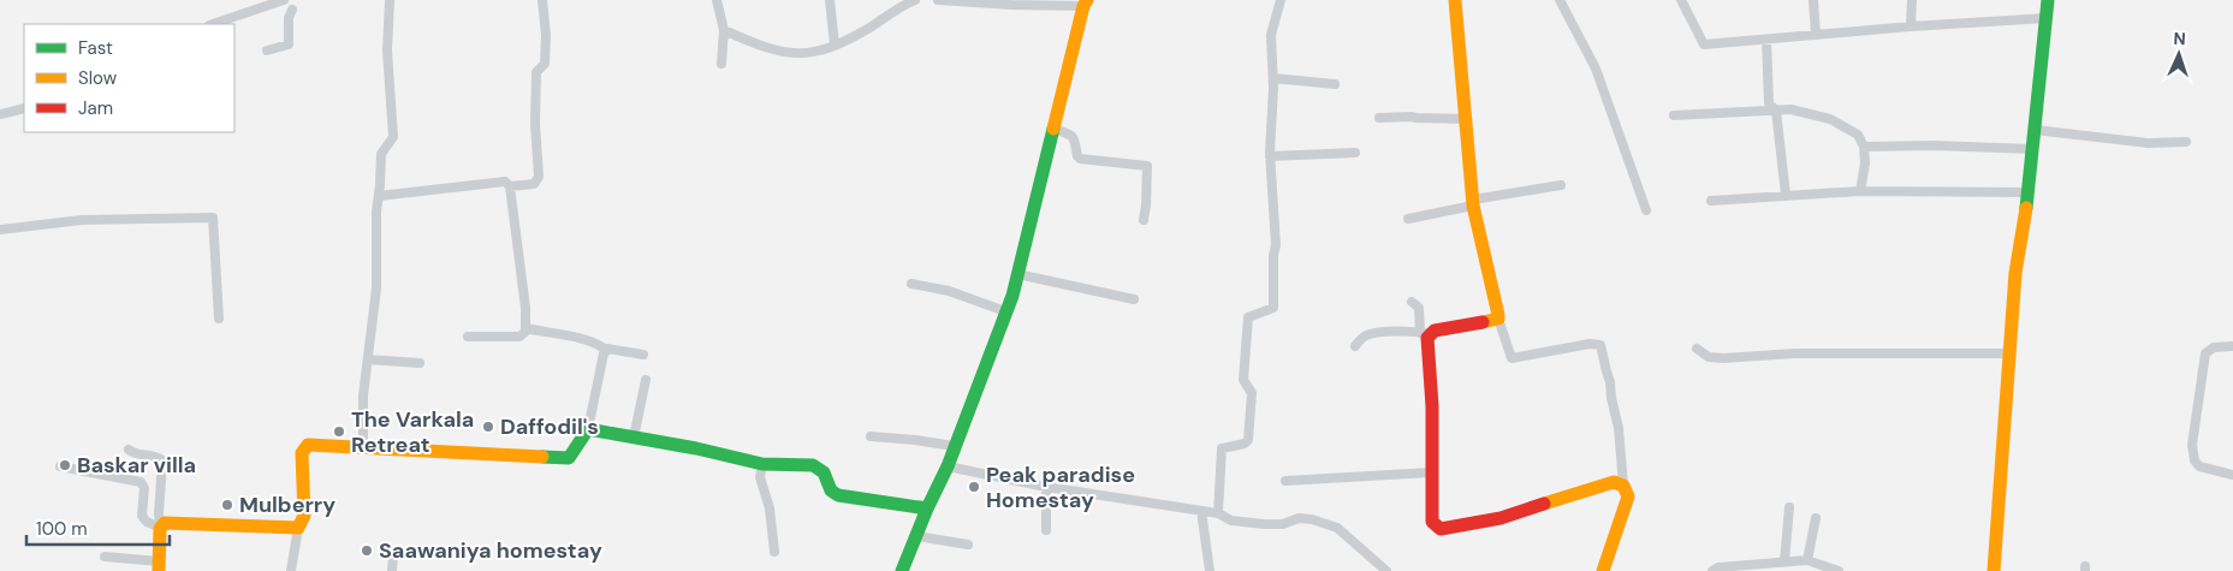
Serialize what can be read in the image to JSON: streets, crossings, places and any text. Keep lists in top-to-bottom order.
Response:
{
  "places": [
    "Daffodil's",
    "The Varkala Retreat",
    "Baskar villa",
    "Peak paradise Homestay",
    "Mulberry",
    "Saawaniya homestay"
  ],
  "legend": ["Fast", "Slow", "Jam"],
  "scale_bar": "100 m",
  "north": "top"
}
